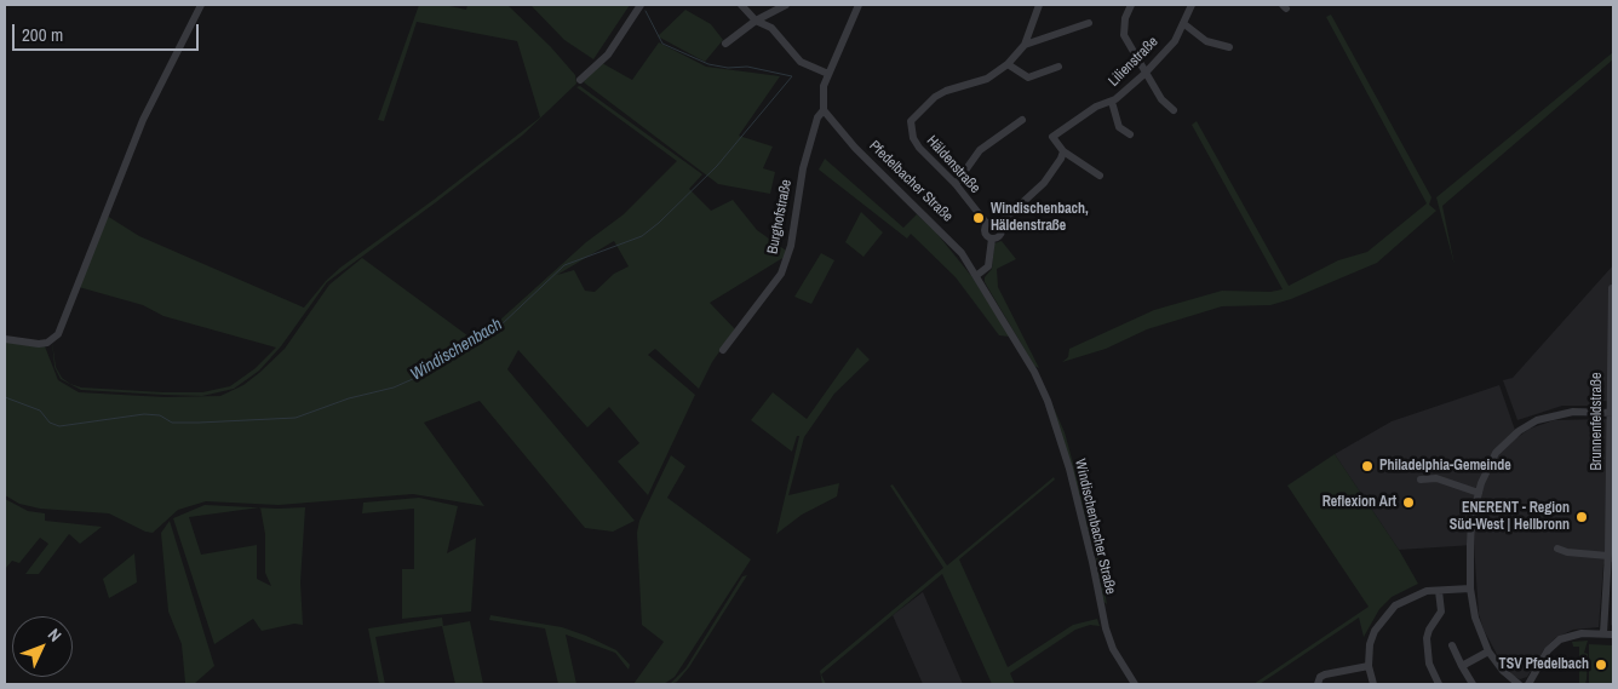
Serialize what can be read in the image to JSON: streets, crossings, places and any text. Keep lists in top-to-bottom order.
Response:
{
  "streets": {
    "street": [
      "Lilienstraße",
      "Häldenstraße",
      "Pfedelbacher Straße",
      "Burghofstraße",
      "Brunnenfeldstraße",
      "Windischenbacher Straße"
    ]
  },
  "crossings": [
    ["Pfedelbacher Straße", "Burghofstraße"],
    ["Pfedelbacher Straße", "Windischenbacher Straße"]
  ],
  "water": ["Windischenbach"],
  "places": [
    "Windischenbach, Häldenstraße",
    "Philadelphia-Gemeinde",
    "Reflexion Art",
    "ENERENT - Region Süd-West | Hellbronn",
    "TSV Pfedelbach"
  ],
  "scale_bar": "200 m",
  "north": "top right"
}
